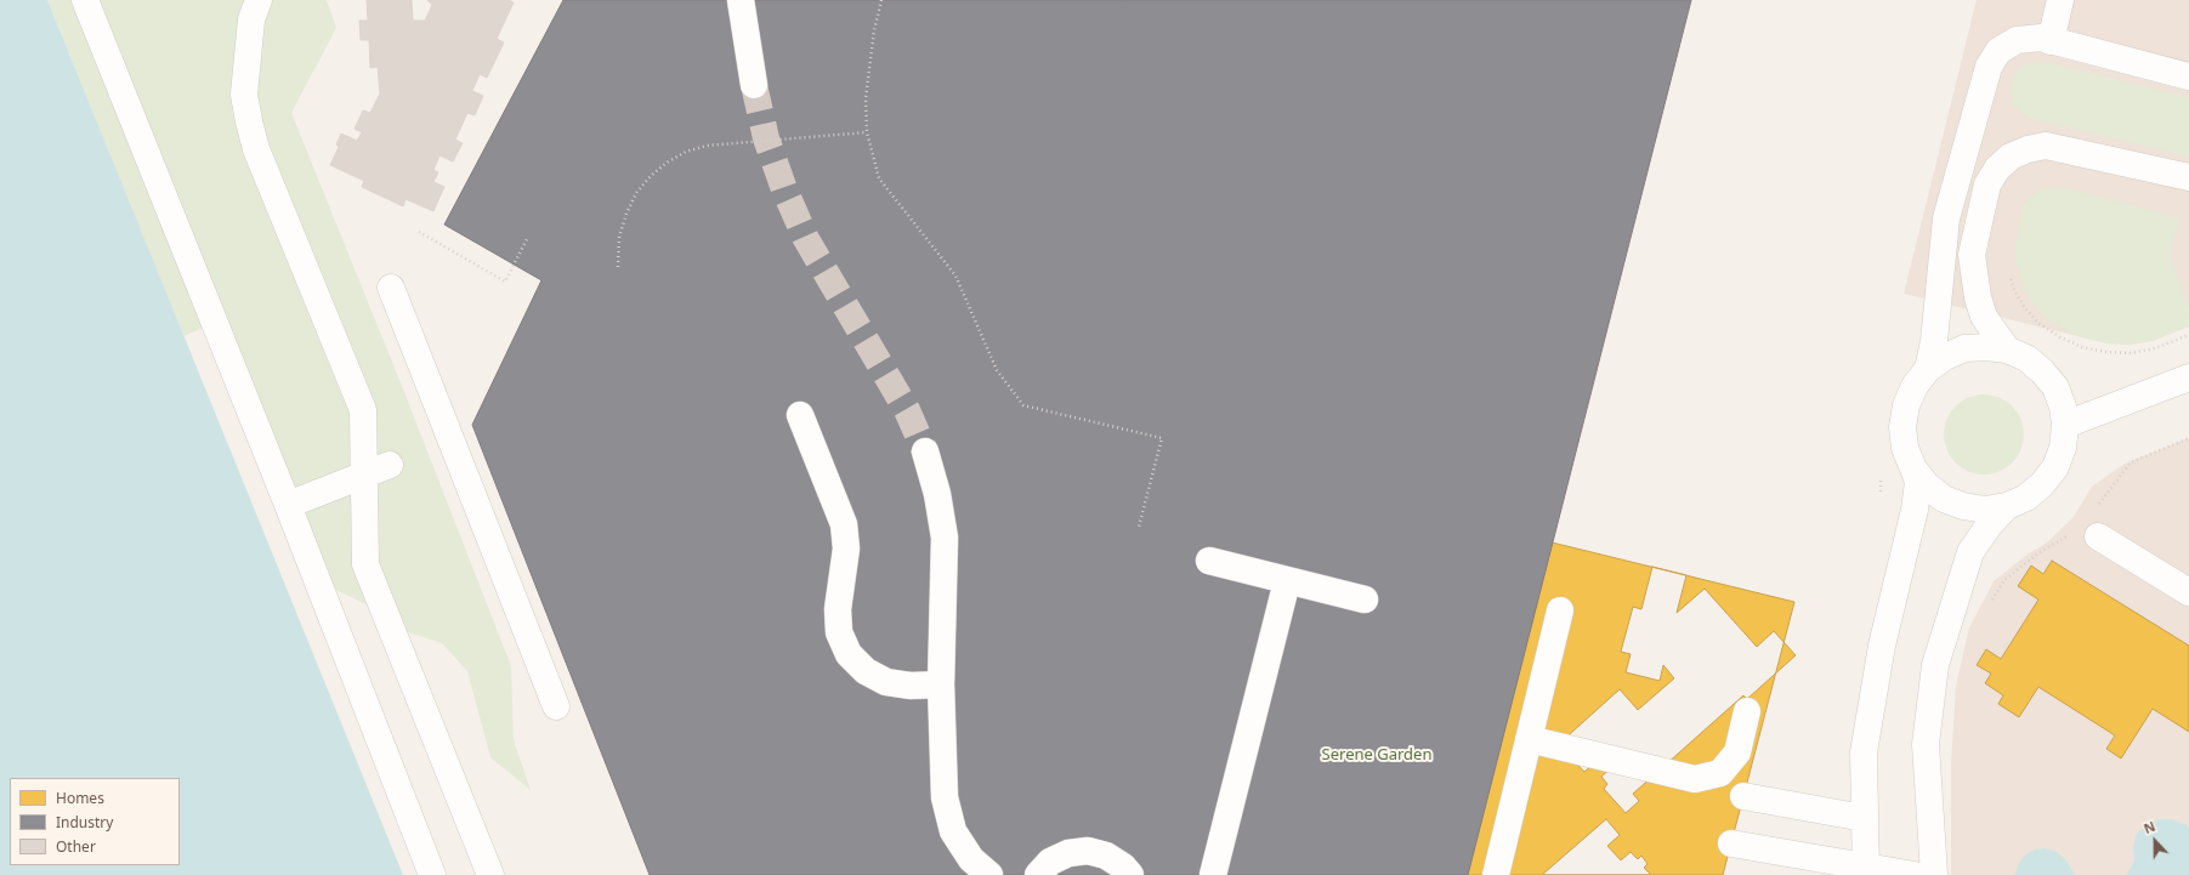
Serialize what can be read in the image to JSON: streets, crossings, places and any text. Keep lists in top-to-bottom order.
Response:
{
  "parks": ["Serene Garden"],
  "legend": ["Homes", "Industry", "Other"],
  "north": "top"
}
